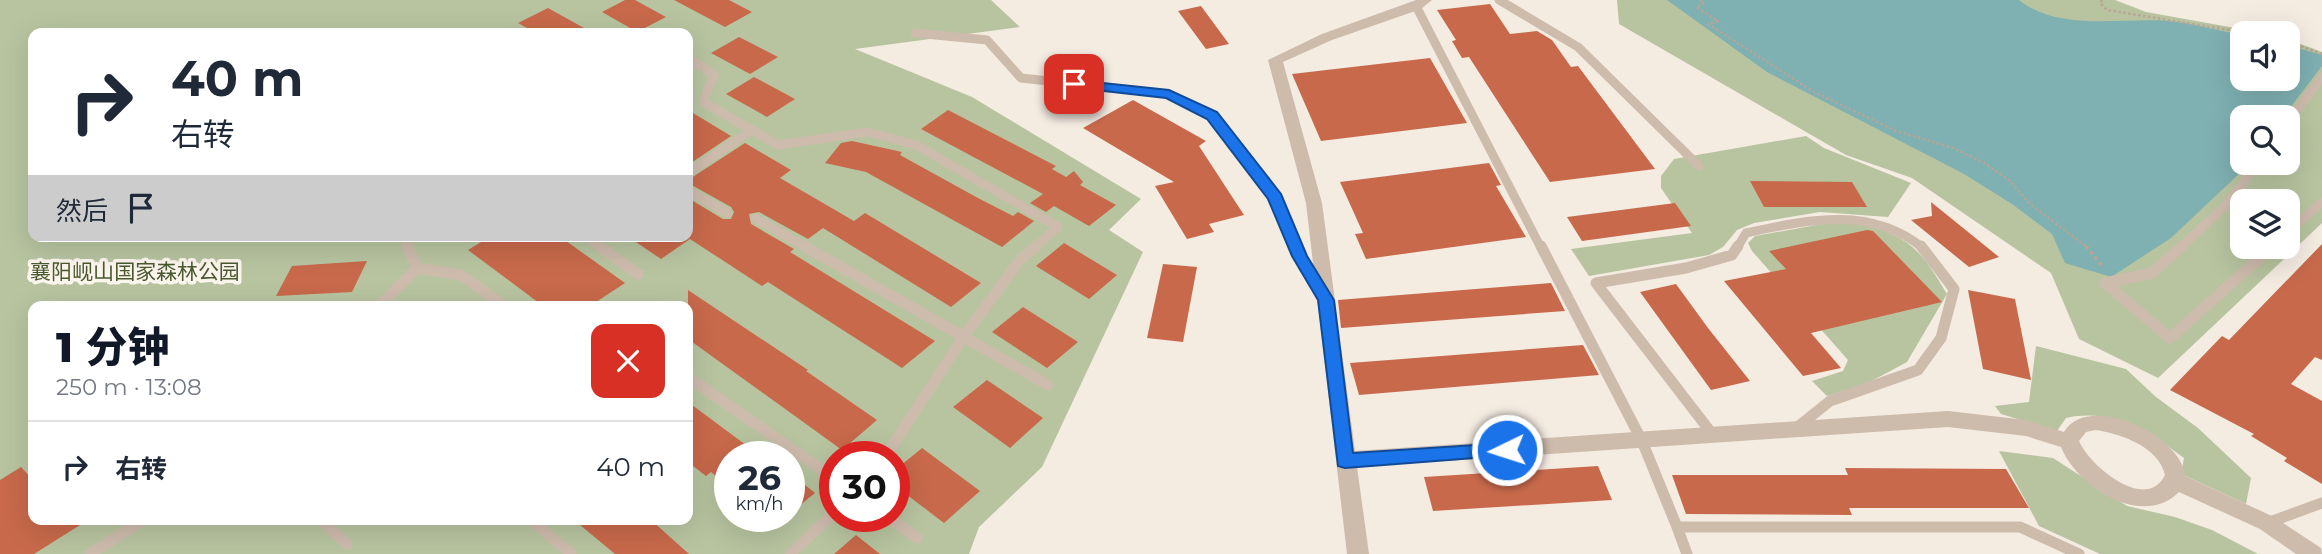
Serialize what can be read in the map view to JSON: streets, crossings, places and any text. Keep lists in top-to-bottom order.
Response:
{
  "parks": ["襄阳岘山国家森林公园"],
  "page": {
    "turn": ["40 m", "右转"],
    "then": "然后",
    "heading": ["1 分钟", "250 m · 13:08"],
    "list": [
      {
        "name": "右转",
        "value": "40 m"
      }
    ],
    "speed": "26 km/h",
    "limit": "30"
  }
}
